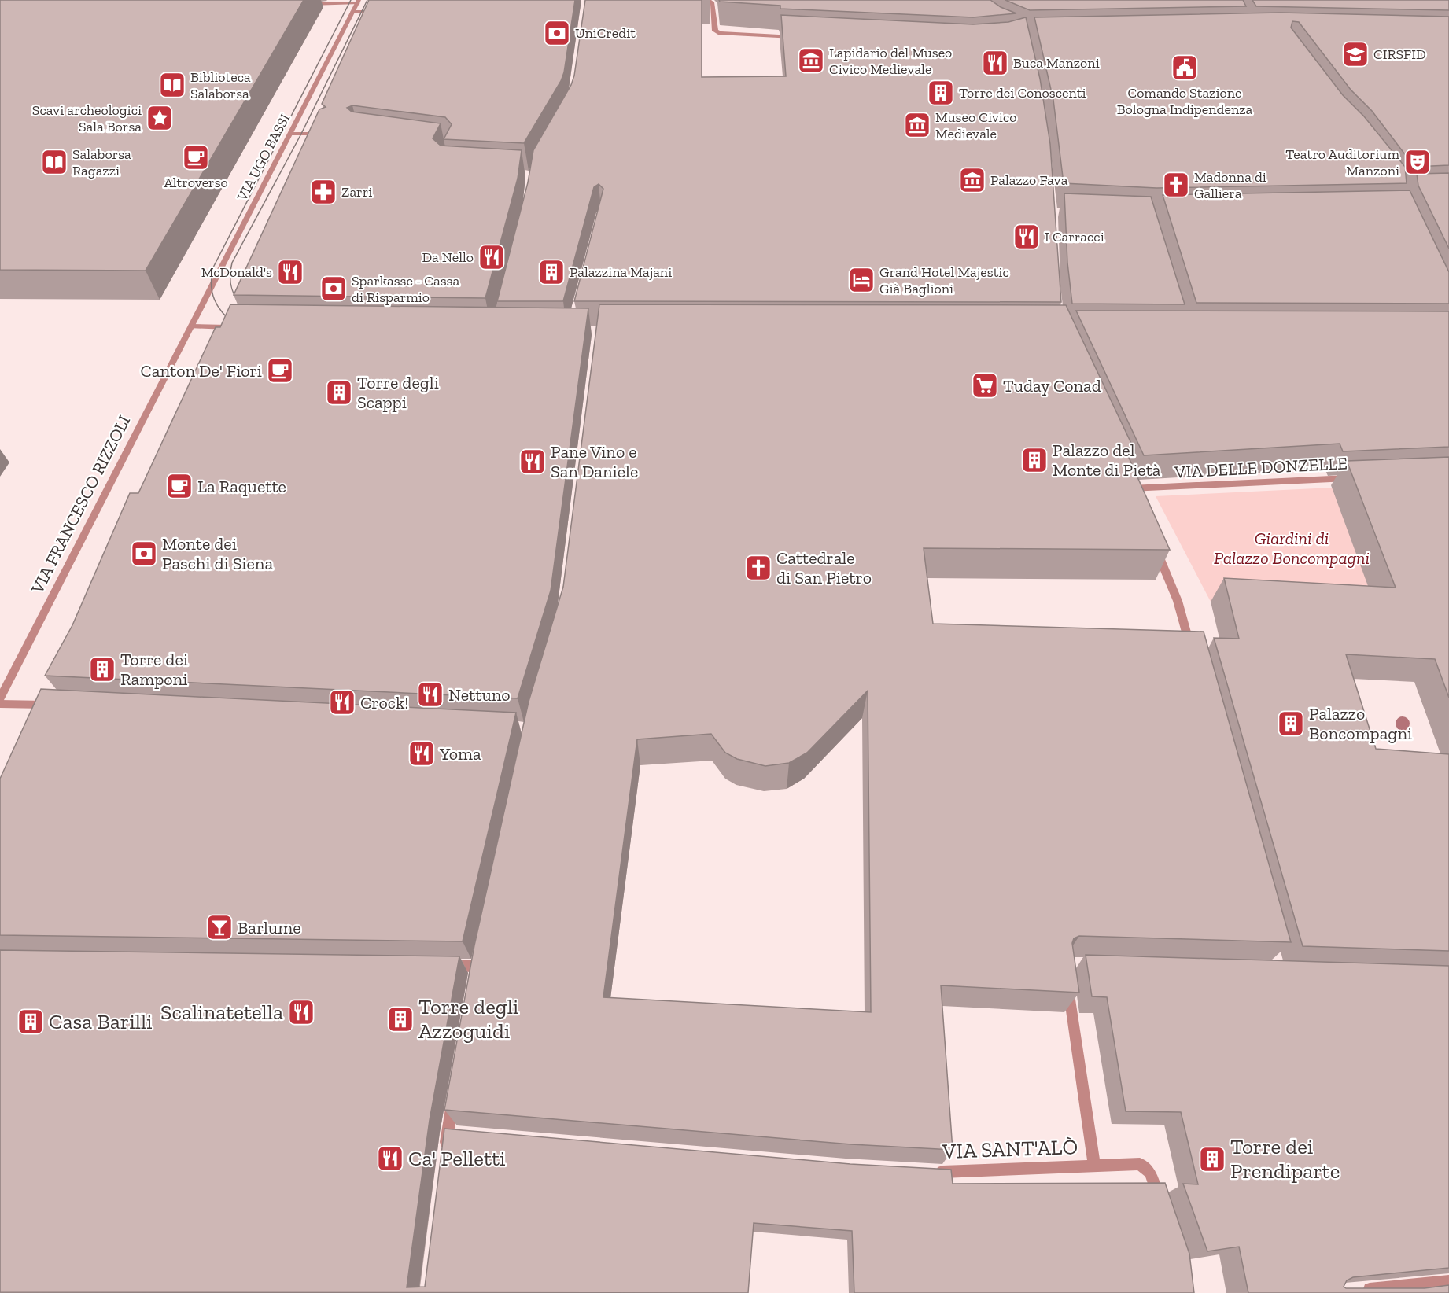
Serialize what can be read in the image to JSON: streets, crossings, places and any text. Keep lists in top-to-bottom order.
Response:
{
  "streets": {
    "street": [
      "VIA UGO BASSI",
      "VIA DELLE DONZELLE",
      "VIA FRANCESCO RIZZOLI",
      "VIA SANT'ALÒ"
    ]
  },
  "crossings": [
    ["VIA UGO BASSI", "VIA FRANCESCO RIZZOLI"]
  ],
  "parks": ["Giardini di Palazzo Boncompagni"],
  "places": {
    "bank": ["UniCredit", "Sparkasse - Cassa di Risparmio", "Monte dei Paschi di Siena"],
    "school or university": ["CIRSFID"],
    "museum": ["Lapidario del Museo Civico Medievale", "Museo Civico Medievale", "Palazzo Fava"],
    "restaurant": [
      "Buca Manzoni",
      "I Carracci",
      "Da Nello",
      "McDonald's",
      "Pane Vino e San Daniele",
      "Nettuno",
      "Crock!",
      "Yoma",
      "Scalinatetella",
      "Ca' Pelletti"
    ],
    "public building": ["Comando Stazione Bologna Indipendenza"],
    "library": ["Biblioteca Salaborsa", "Salaborsa Ragazzi"],
    "building": [
      "Torre dei Conoscenti",
      "Palazzina Majani",
      "Torre degli Scappi",
      "Palazzo del Monte di Pietà",
      "Torre dei Ramponi",
      "Palazzo Boncompagni",
      "Torre degli Azzoguidi",
      "Casa Barilli",
      "Torre dei Prendiparte"
    ],
    "place": ["Scavi archeologici Sala Borsa"],
    "cafe": ["Altroverso", "Canton De' Fiori", "La Raquette"],
    "theatre": ["Teatro Auditorium Manzoni"],
    "church": ["Madonna di Galliera", "Cattedrale di San Pietro"],
    "pharmacy": ["Zarri"],
    "hotel": ["Grand Hotel Majestic Già Baglioni"],
    "supermarket": ["Tuday Conad"],
    "bar": ["Barlume"]
  }
}
